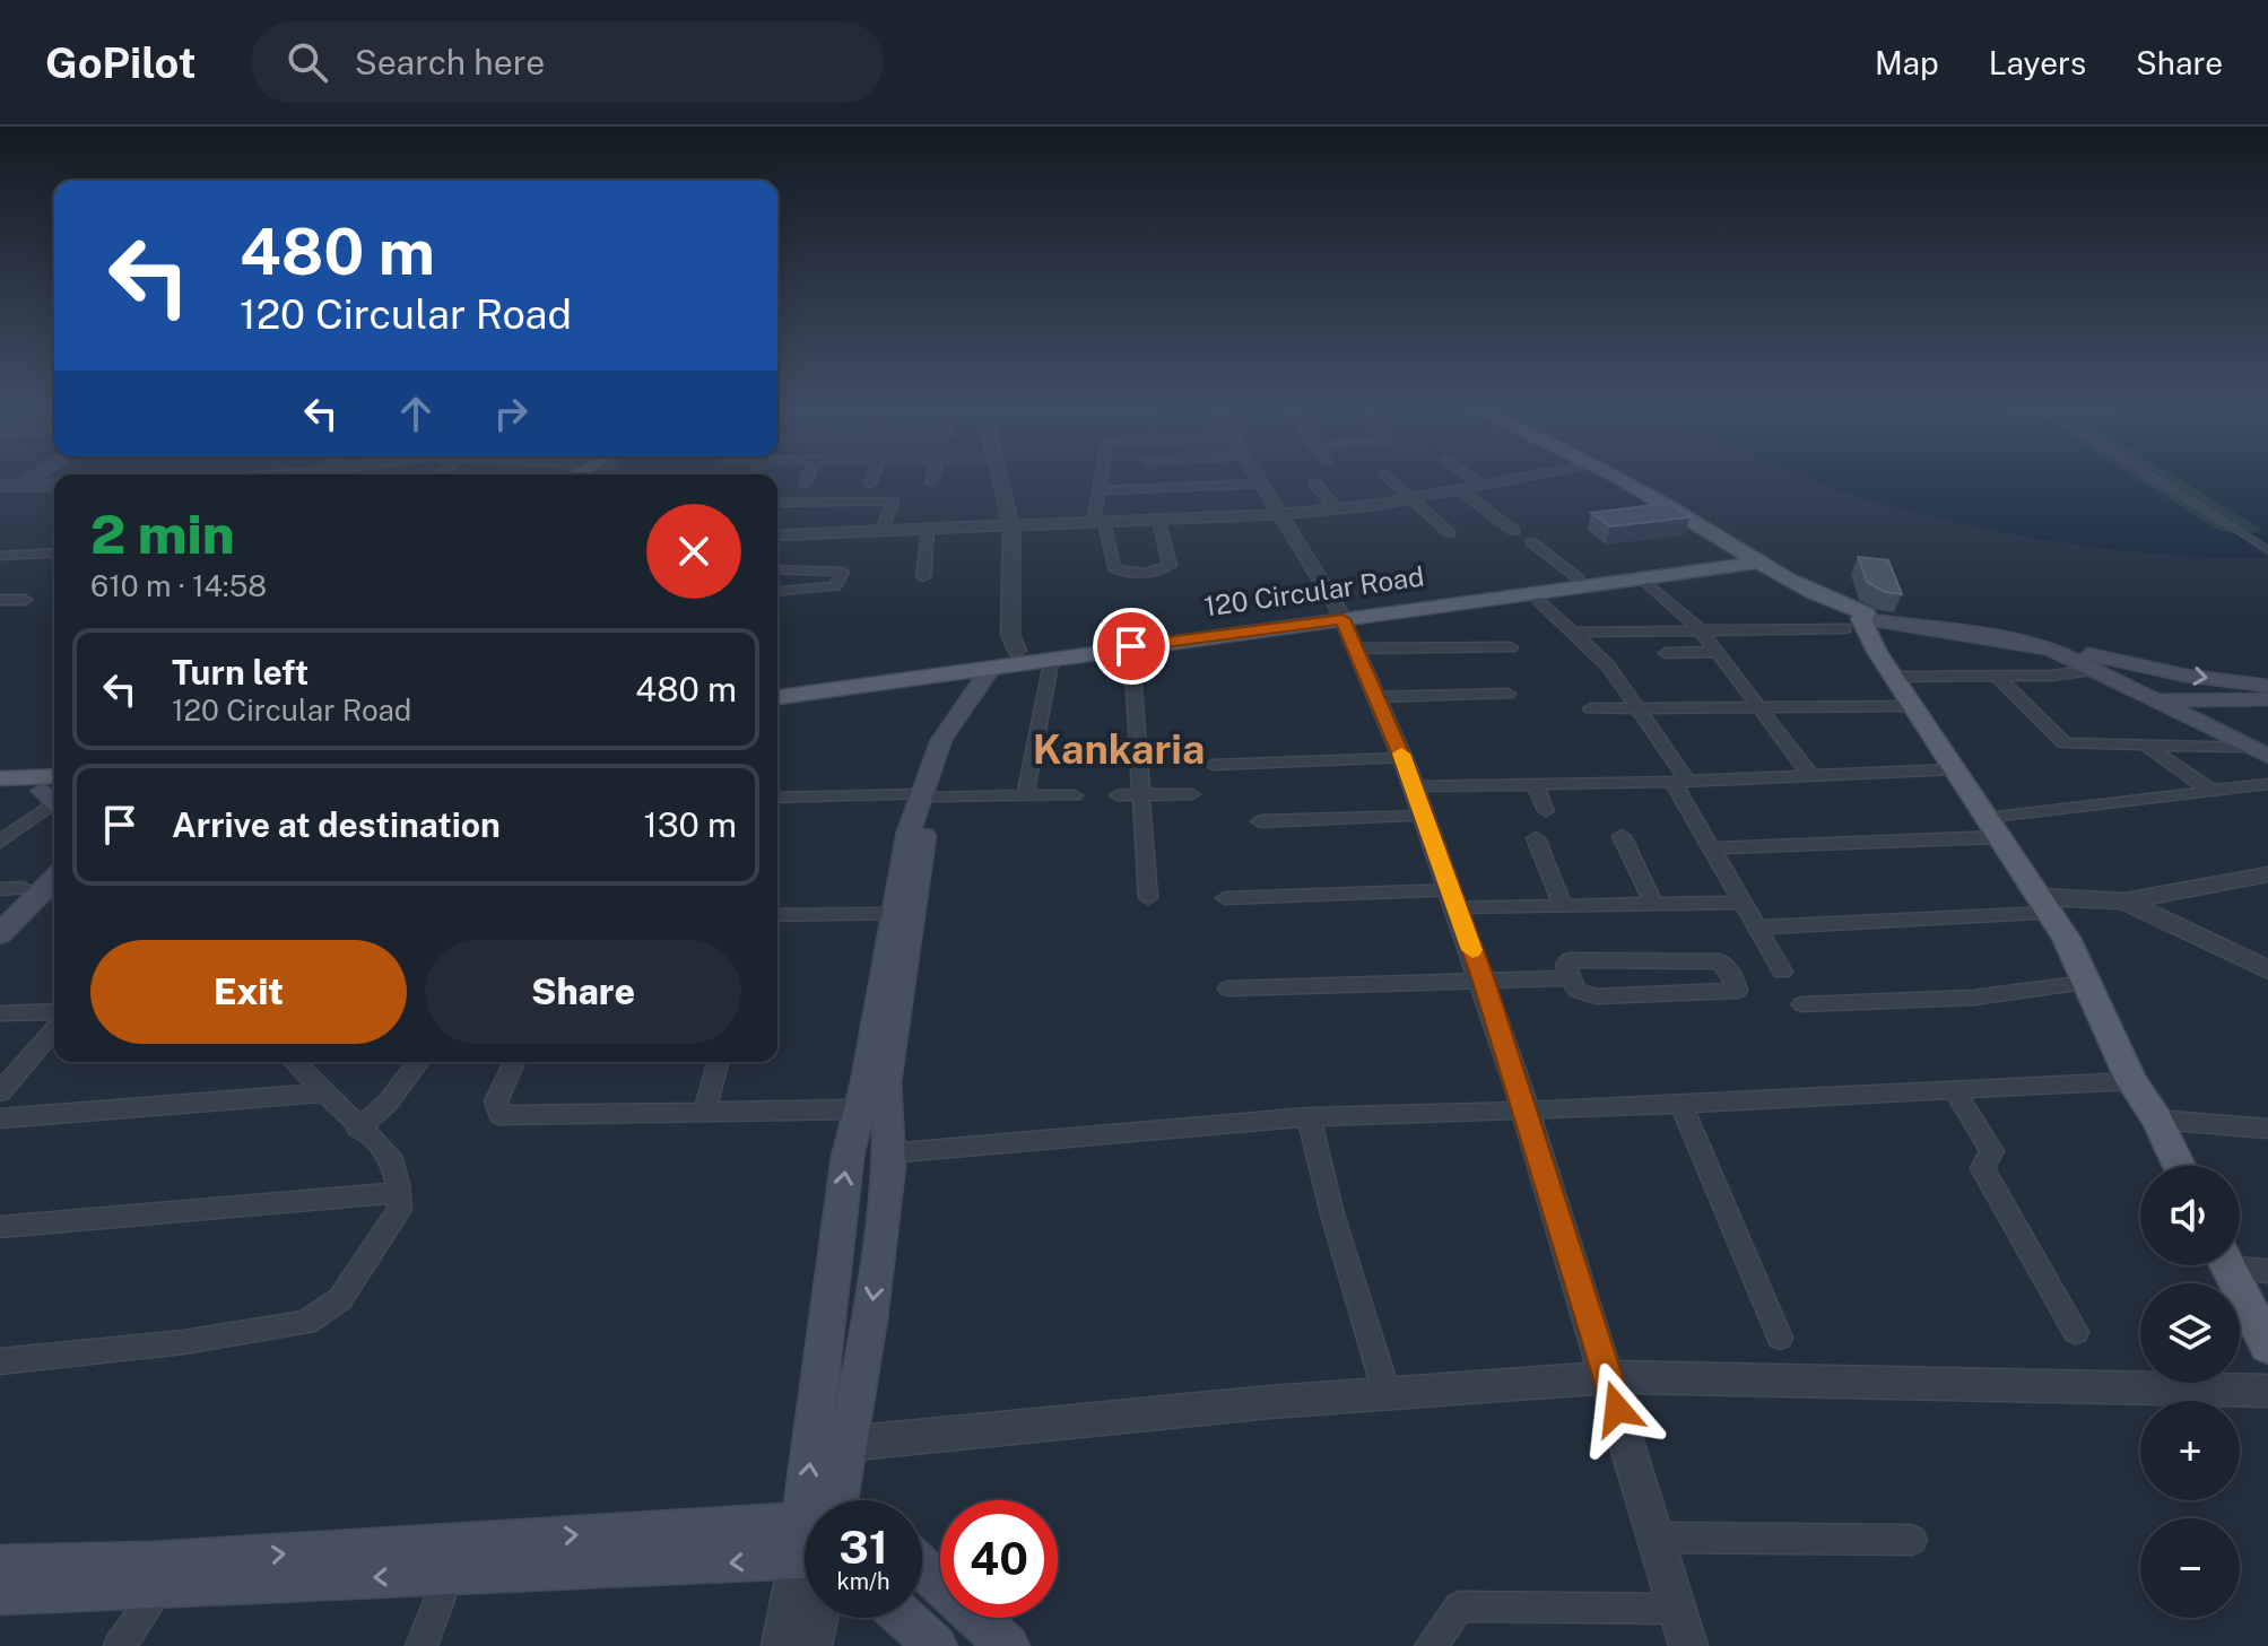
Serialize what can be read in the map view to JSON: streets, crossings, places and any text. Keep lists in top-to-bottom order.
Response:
{
  "streets": {
    "main road": ["120 Circular Road"]
  },
  "districts": ["Kankaria"],
  "page": {
    "header": "GoPilot",
    "search": "Search here",
    "nav": ["Map", "Layers", "Share"],
    "turn": ["480 m", "120 Circular Road"],
    "heading": ["2 min", "610 m · 14:58"],
    "list": [
      {
        "name": "Turn left",
        "note": "120 Circular Road",
        "value": "480 m"
      },
      {
        "name": "Arrive at destination",
        "value": "130 m"
      }
    ],
    "buttons": ["Exit", "Share"],
    "map_buttons": ["+", "−"],
    "speed": "31 km/h",
    "limit": "40"
  }
}
